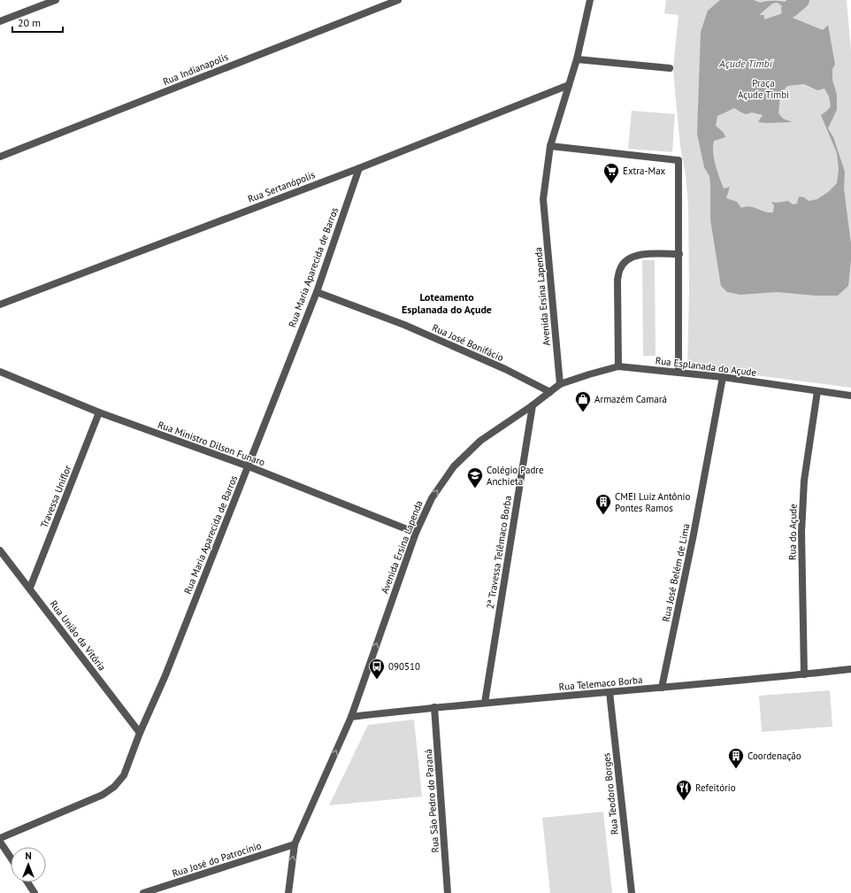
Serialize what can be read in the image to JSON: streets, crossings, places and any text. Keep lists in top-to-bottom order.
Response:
{
  "streets": {
    "street": [
      "Rua Indianapolis",
      "Rua Sertanópolis",
      "Rua Maria Aparecida de Barros",
      "Avenida Ersina Lapenda",
      "Rua José Bonifácio",
      "Rua Esplanada do Açude",
      "Rua Ministro Dilson Funaro",
      "Travessa Uniflor",
      "Rua do Açude",
      "2ª Travessa Telêmaco Borba",
      "Rua José Belém de Lima",
      "Rua União da Vitória",
      "Rua Telemaco Borba",
      "Rua Teodoro Borges",
      "Rua São Pedro do Paraná",
      "Rua José do Patrocínio"
    ]
  },
  "crossings": [
    ["Rua Sertanópolis", "Rua Maria Aparecida de Barros"],
    ["Rua Sertanópolis", "Avenida Ersina Lapenda"],
    ["Rua Maria Aparecida de Barros", "Rua José Bonifácio"],
    ["Rua Maria Aparecida de Barros", "Rua Ministro Dilson Funaro"],
    ["Rua Maria Aparecida de Barros", "Rua União da Vitória"],
    ["Avenida Ersina Lapenda", "Rua José Bonifácio"],
    ["Avenida Ersina Lapenda", "Rua Esplanada do Açude"],
    ["Avenida Ersina Lapenda", "Rua Ministro Dilson Funaro"],
    ["Avenida Ersina Lapenda", "2ª Travessa Telêmaco Borba"],
    ["Avenida Ersina Lapenda", "Rua Telemaco Borba"],
    ["Avenida Ersina Lapenda", "Rua José do Patrocínio"],
    ["Rua Esplanada do Açude", "Rua do Açude"],
    ["Rua Esplanada do Açude", "Rua José Belém de Lima"],
    ["Rua Ministro Dilson Funaro", "Travessa Uniflor"],
    ["Travessa Uniflor", "Rua União da Vitória"],
    ["Rua do Açude", "Rua Telemaco Borba"],
    ["2ª Travessa Telêmaco Borba", "Rua Telemaco Borba"],
    ["Rua José Belém de Lima", "Rua Telemaco Borba"],
    ["Rua Telemaco Borba", "Rua Teodoro Borges"],
    ["Rua Telemaco Borba", "Rua São Pedro do Paraná"]
  ],
  "one_way": ["Avenida Ersina Lapenda"],
  "districts": ["Loteamento Esplanada do Açude"],
  "water": ["Açude Timbí"],
  "parks": ["Praça Açude Timbi"],
  "places": {
    "supermarket": ["Extra-Max"],
    "shop": ["Armazém Camará"],
    "school or university": ["Colégio Padre Anchieta"],
    "building": ["CMEI Luiz Antônio Pontes Ramos", "Coordenação"],
    "bus stop": ["090510"],
    "restaurant": ["Refeitório"]
  },
  "scale_bar": "20 m",
  "north": "top"
}
